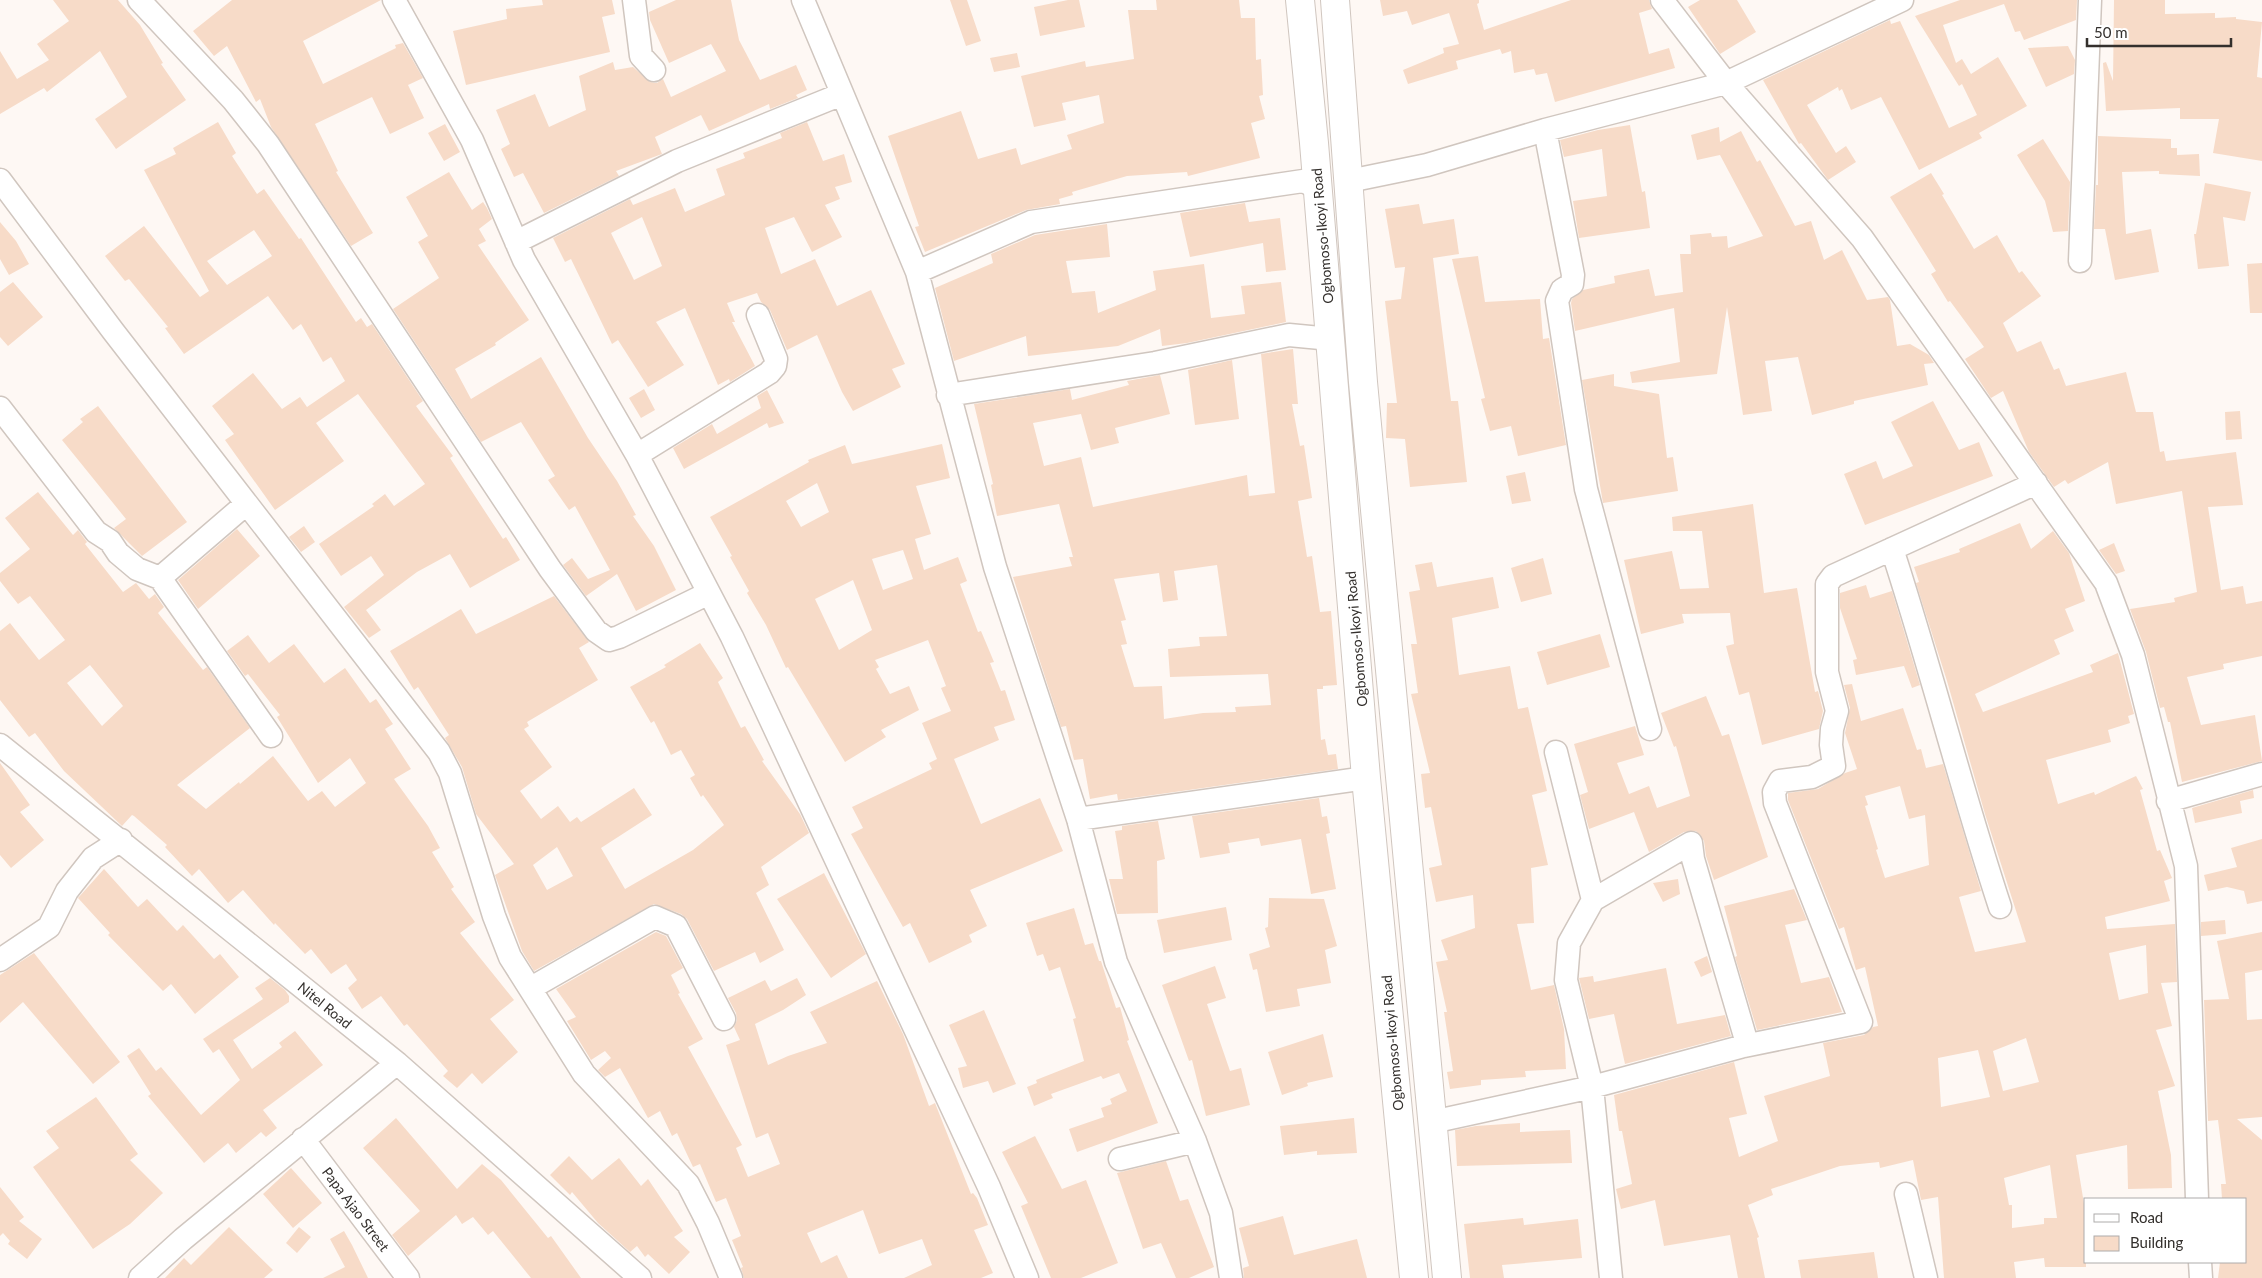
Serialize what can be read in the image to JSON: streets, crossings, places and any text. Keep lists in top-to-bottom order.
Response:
{
  "streets": {
    "main road": ["Ogbomoso-Ikoyi Road"],
    "street": ["Nitel Road", "Papa Ajao Street"]
  },
  "legend": ["Road", "Building"],
  "scale_bar": "50 m"
}
